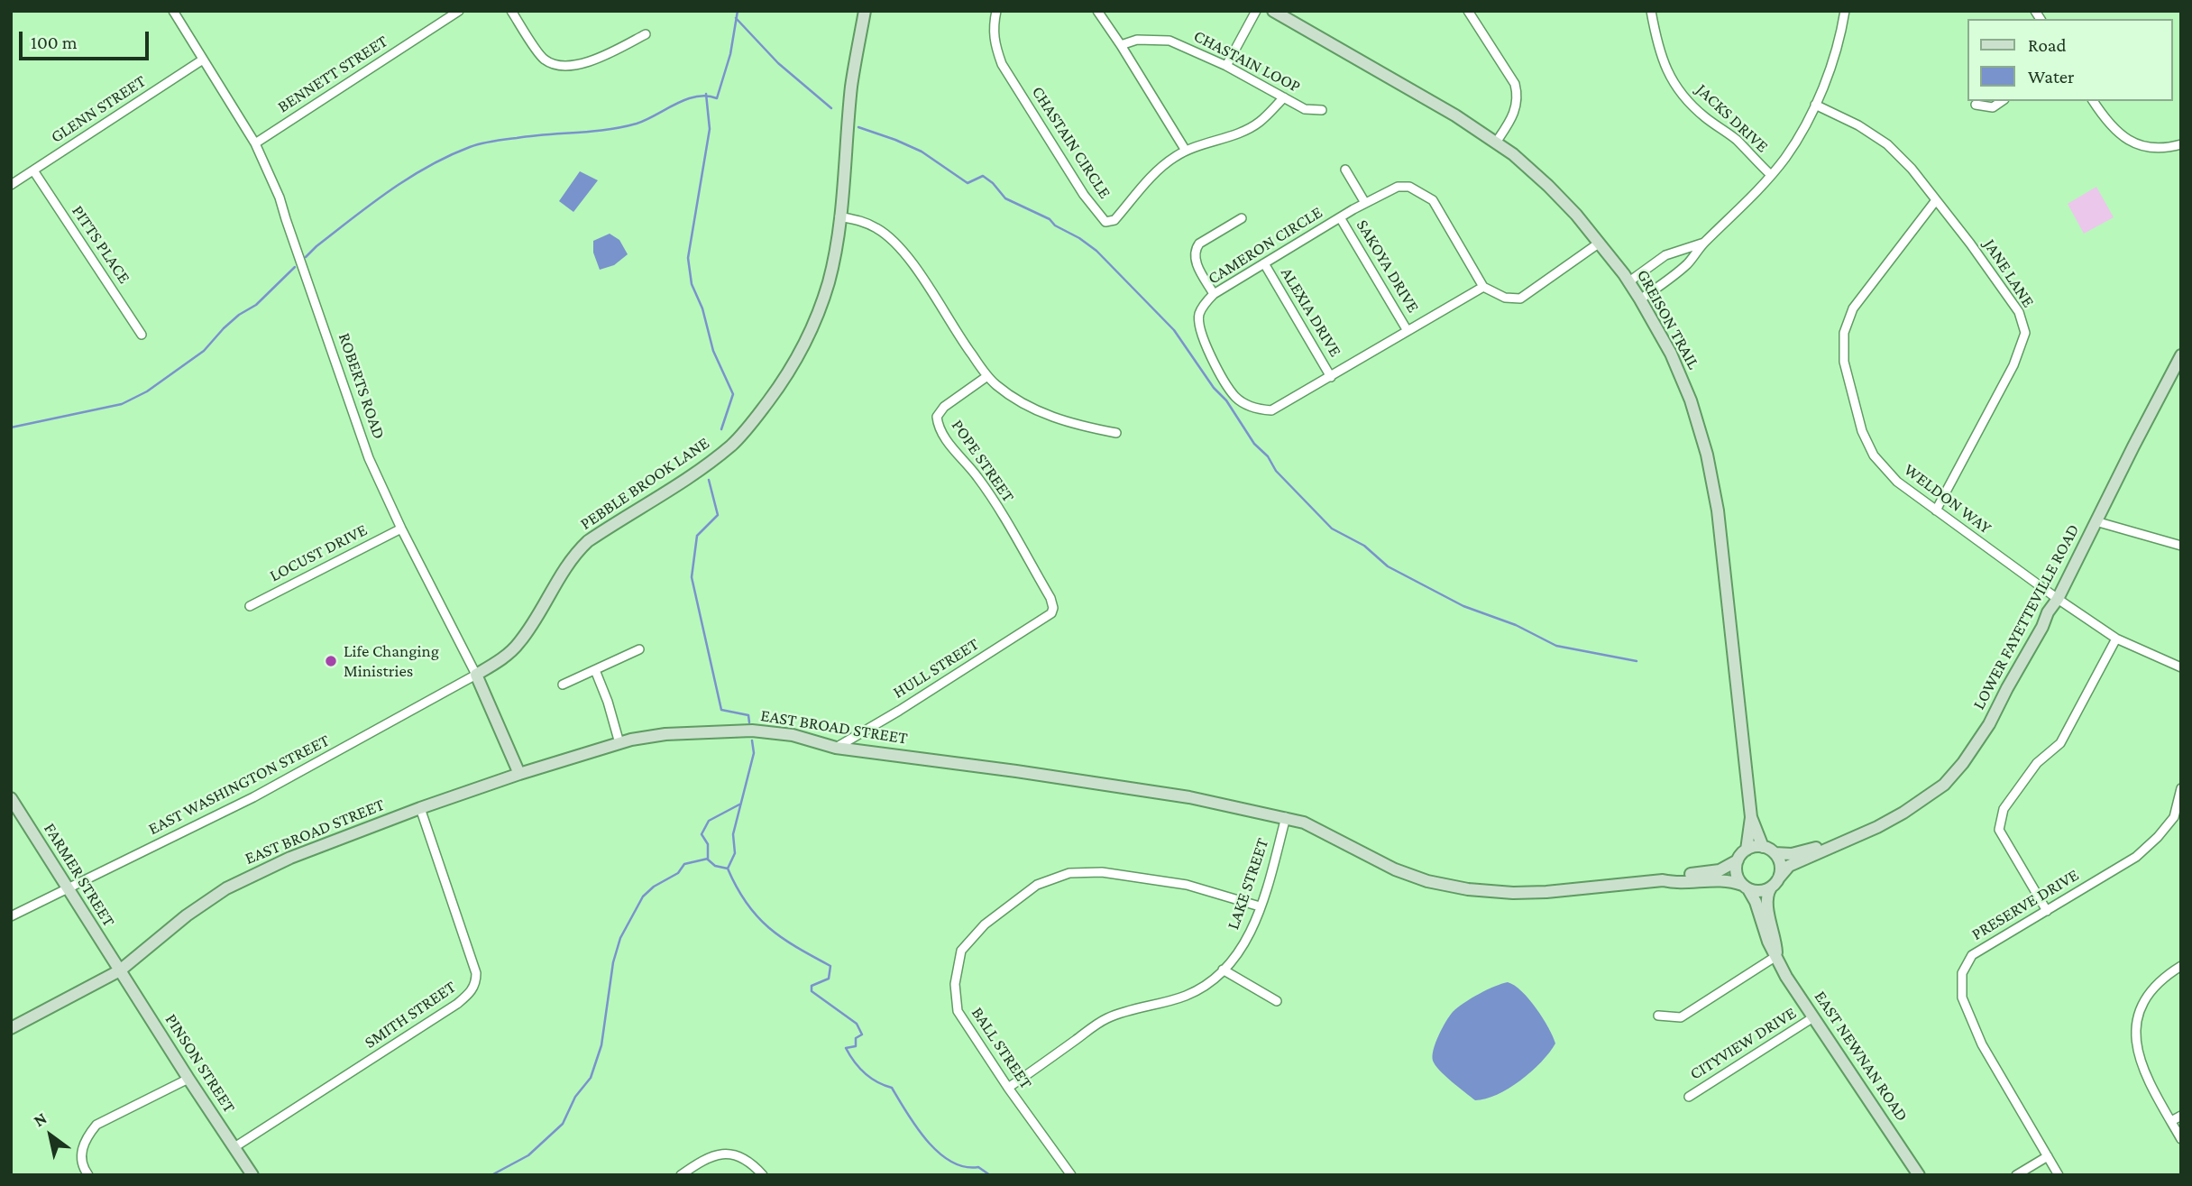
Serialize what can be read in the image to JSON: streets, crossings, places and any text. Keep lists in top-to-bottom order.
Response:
{
  "streets": {
    "street": [
      "CHASTAIN LOOP",
      "BENNETT STREET",
      "GLENN STREET",
      "JACKS DRIVE",
      "CHASTAIN CIRCLE",
      "PITTS PLACE",
      "CAMERON CIRCLE",
      "SAKOYA DRIVE",
      "JANE LANE",
      "ALEXIA DRIVE",
      "GREISON TRAIL",
      "ROBERTS ROAD",
      "POPE STREET",
      "PEBBLE BROOK LANE",
      "WELDON WAY",
      "LOCUST DRIVE",
      "LOWER FAYETTEVILLE ROAD",
      "HULL STREET",
      "EAST BROAD STREET",
      "EAST WASHINGTON STREET",
      "FARMER STREET",
      "LAKE STREET",
      "PRESERVE DRIVE",
      "SMITH STREET",
      "CITYVIEW DRIVE",
      "BALL STREET",
      "EAST NEWNAN ROAD",
      "PINSON STREET"
    ]
  },
  "crossings": [
    ["CHASTAIN LOOP", "CHASTAIN CIRCLE"],
    ["BENNETT STREET", "ROBERTS ROAD"],
    ["GLENN STREET", "PITTS PLACE"],
    ["GLENN STREET", "ROBERTS ROAD"],
    ["CAMERON CIRCLE", "SAKOYA DRIVE"],
    ["CAMERON CIRCLE", "ALEXIA DRIVE"],
    ["JANE LANE", "WELDON WAY"],
    ["GREISON TRAIL", "LOWER FAYETTEVILLE ROAD"],
    ["GREISON TRAIL", "EAST BROAD STREET"],
    ["GREISON TRAIL", "EAST NEWNAN ROAD"],
    ["ROBERTS ROAD", "PEBBLE BROOK LANE"],
    ["ROBERTS ROAD", "LOCUST DRIVE"],
    ["ROBERTS ROAD", "EAST BROAD STREET"],
    ["ROBERTS ROAD", "EAST WASHINGTON STREET"],
    ["POPE STREET", "HULL STREET"],
    ["PEBBLE BROOK LANE", "EAST WASHINGTON STREET"],
    ["WELDON WAY", "LOWER FAYETTEVILLE ROAD"],
    ["LOWER FAYETTEVILLE ROAD", "EAST BROAD STREET"],
    ["LOWER FAYETTEVILLE ROAD", "EAST NEWNAN ROAD"],
    ["HULL STREET", "EAST BROAD STREET"],
    ["EAST BROAD STREET", "FARMER STREET"],
    ["EAST BROAD STREET", "LAKE STREET"],
    ["EAST BROAD STREET", "SMITH STREET"],
    ["EAST BROAD STREET", "EAST NEWNAN ROAD"],
    ["EAST BROAD STREET", "PINSON STREET"],
    ["EAST WASHINGTON STREET", "FARMER STREET"],
    ["FARMER STREET", "PINSON STREET"],
    ["LAKE STREET", "BALL STREET"],
    ["SMITH STREET", "PINSON STREET"],
    ["CITYVIEW DRIVE", "EAST NEWNAN ROAD"]
  ],
  "places": ["Life Changing Ministries"],
  "legend": ["Road", "Water"],
  "scale_bar": "100 m",
  "north": "top left"
}
